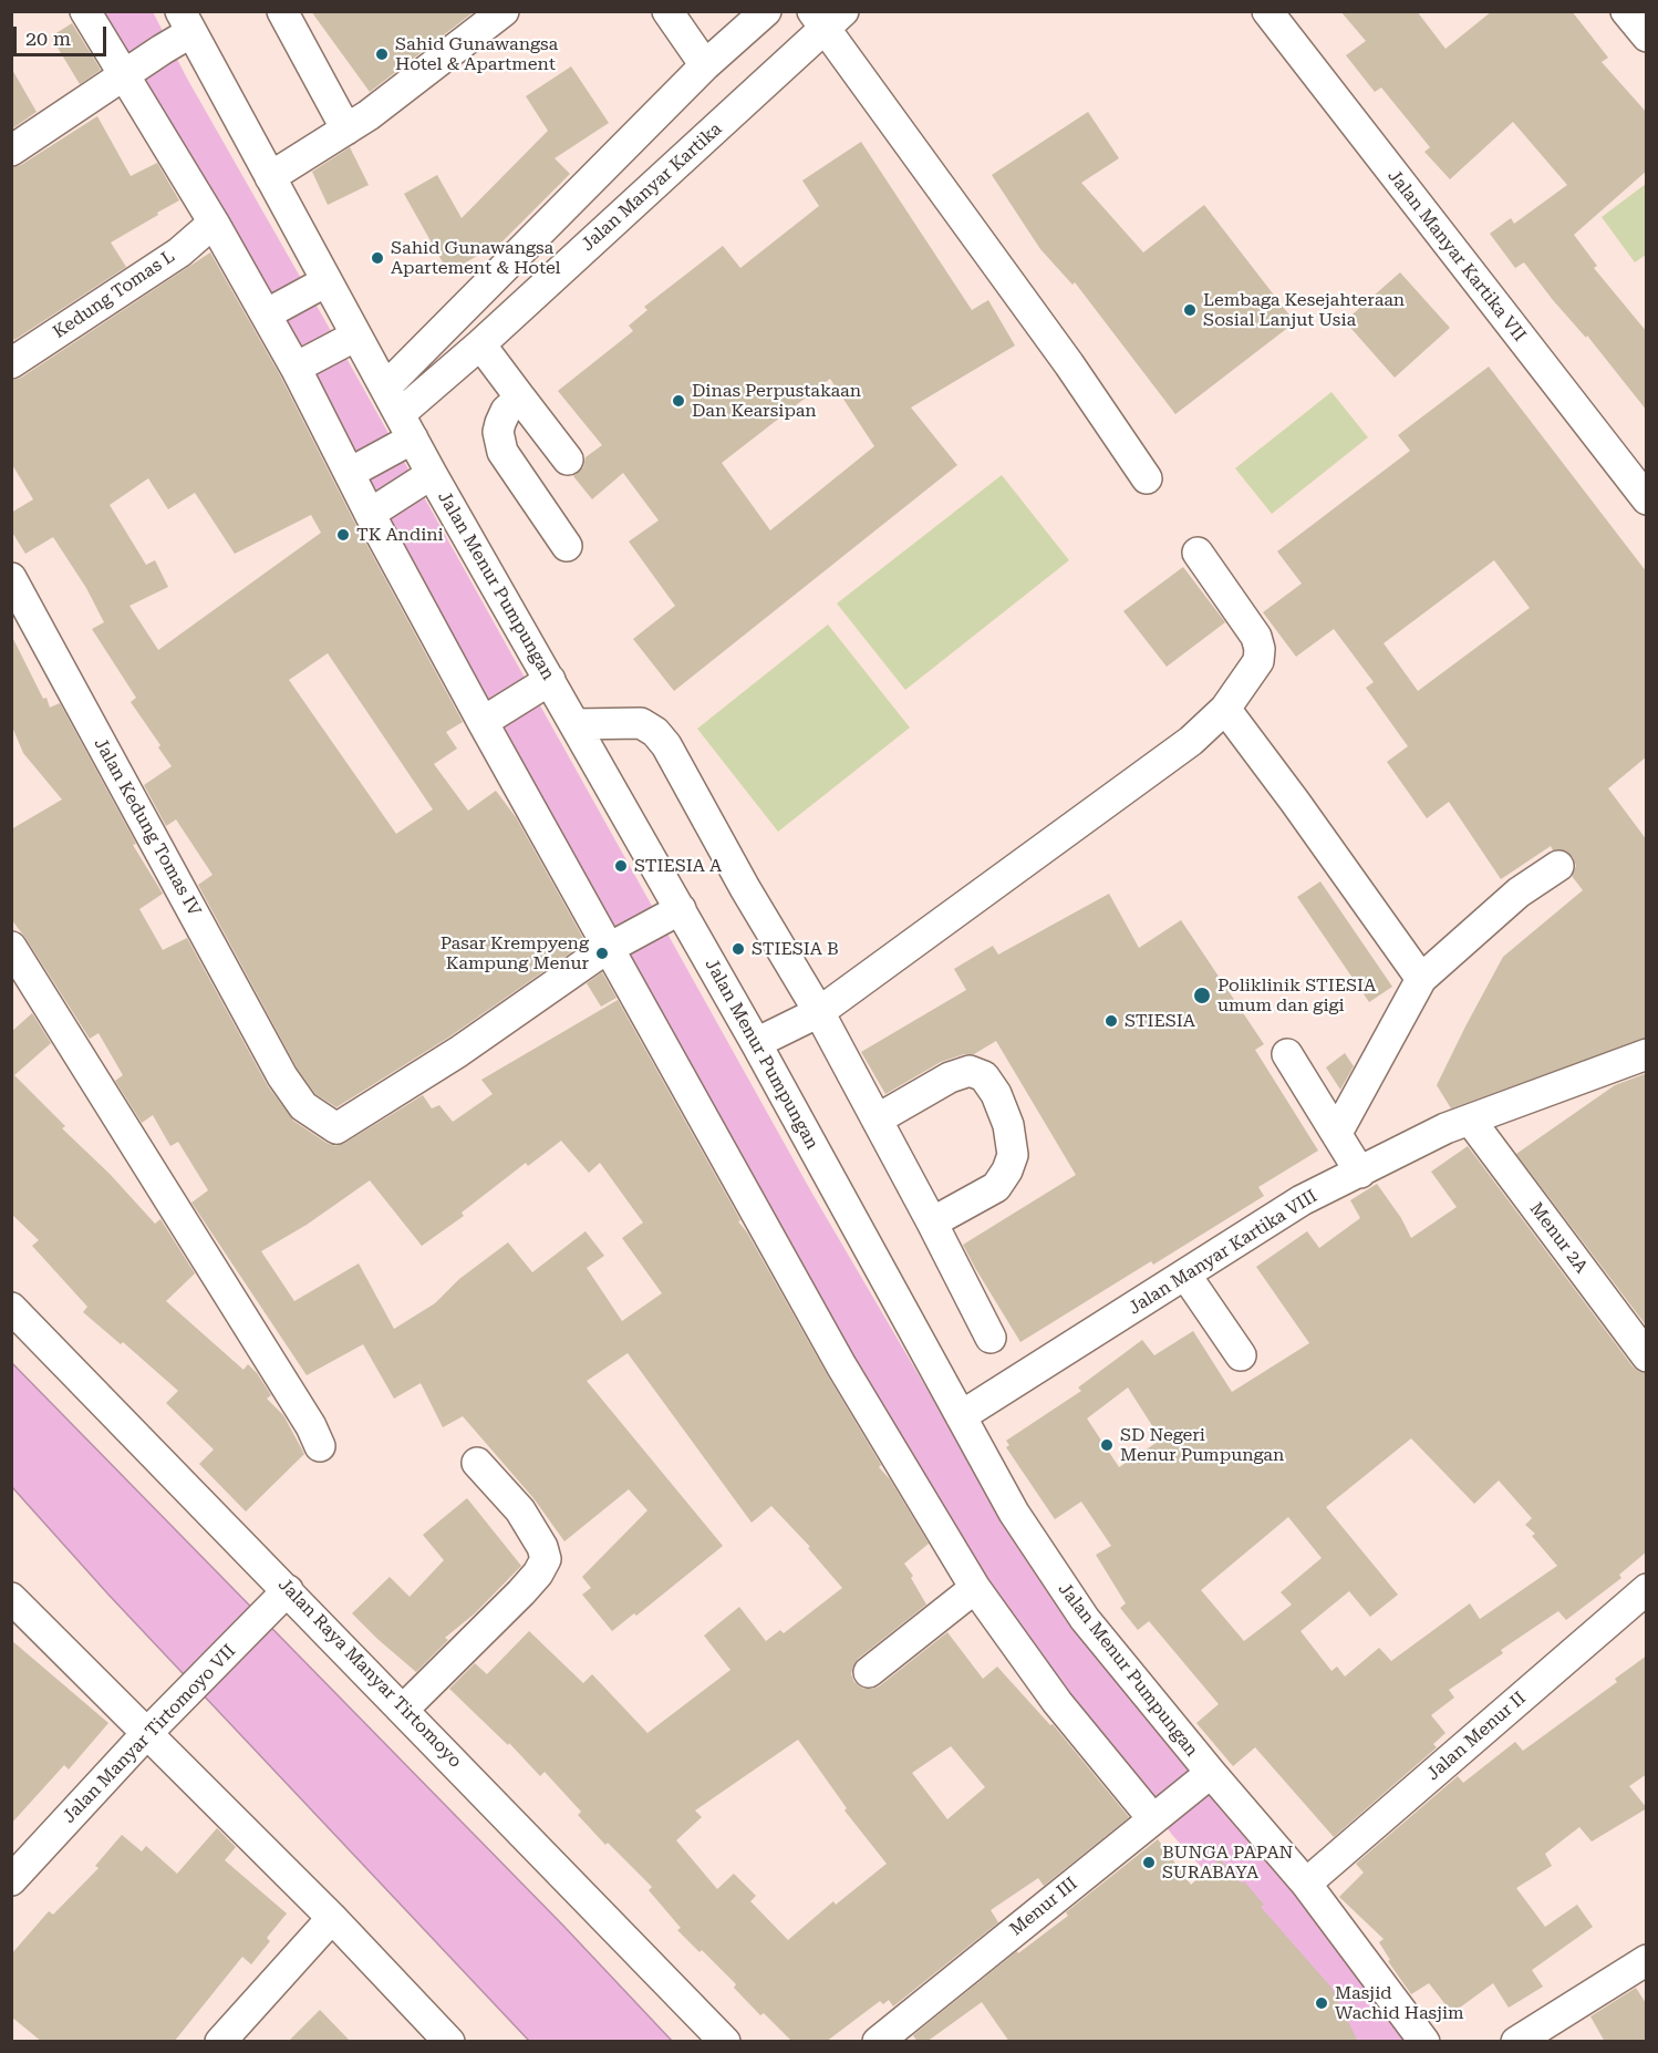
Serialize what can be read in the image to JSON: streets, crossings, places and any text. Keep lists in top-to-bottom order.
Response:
{
  "streets": {
    "street": [
      "Jalan Manyar Kartika",
      "Jalan Manyar Kartika VII",
      "Kedung Tomas L",
      "Jalan Menur Pumpungan",
      "Jalan Kedung Tomas IV",
      "Menur 2A",
      "Jalan Manyar Kartika VIII",
      "Jalan Raya Manyar Tirtomoyo",
      "Jalan Manyar Tirtomoyo VII",
      "Jalan Menur II",
      "Menur III"
    ]
  },
  "crossings": [
    ["Jalan Manyar Kartika", "Jalan Menur Pumpungan"],
    ["Jalan Menur Pumpungan", "Jalan Manyar Kartika VIII"],
    ["Jalan Menur Pumpungan", "Jalan Menur II"],
    ["Jalan Menur Pumpungan", "Menur III"],
    ["Menur 2A", "Jalan Manyar Kartika VIII"],
    ["Jalan Raya Manyar Tirtomoyo", "Jalan Manyar Tirtomoyo VII"]
  ],
  "places": [
    "Sahid Gunawangsa Hotel & Apartment",
    "Sahid Gunawangsa Apartement & Hotel",
    "Lembaga Kesejahteraan Sosial Lanjut Usia",
    "Dinas Perpustakaan Dan Kearsipan",
    "TK Andini",
    "STIESIA A",
    "STIESIA B",
    "Pasar Krempyeng Kampung Menur",
    "Poliklinik STIESIA umum dan gigi",
    "STIESIA",
    "SD Negeri Menur Pumpungan",
    "BUNGA PAPAN SURABAYA",
    "Masjid Wachid Hasjim"
  ],
  "scale_bar": "20 m"
}
